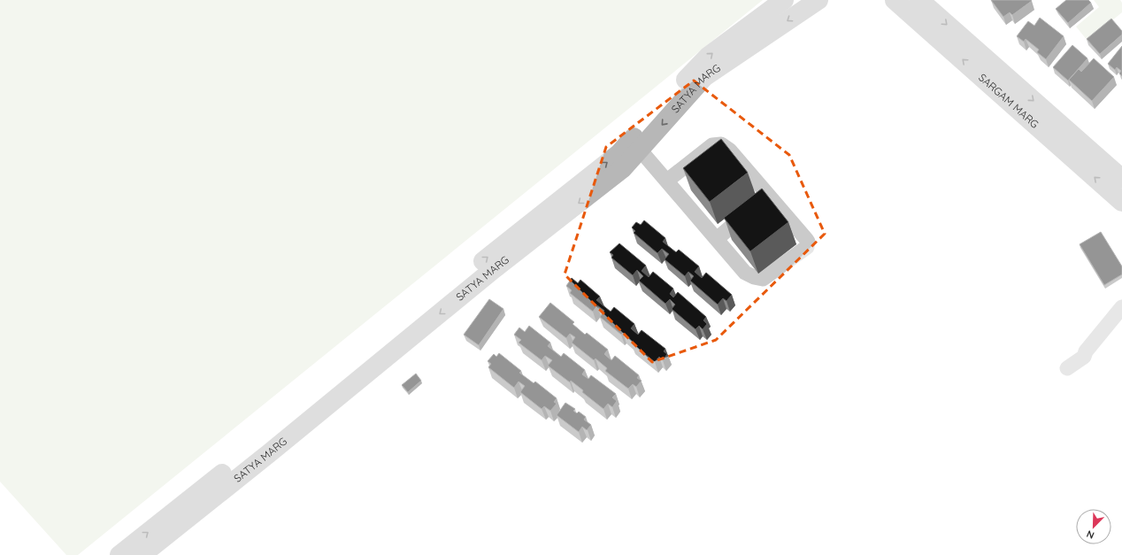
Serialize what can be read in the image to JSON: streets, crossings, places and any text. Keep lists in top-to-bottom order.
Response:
{
  "streets": {
    "main road": ["SATYA MARG", "SARGAM MARG"]
  },
  "north": "bottom left"
}
